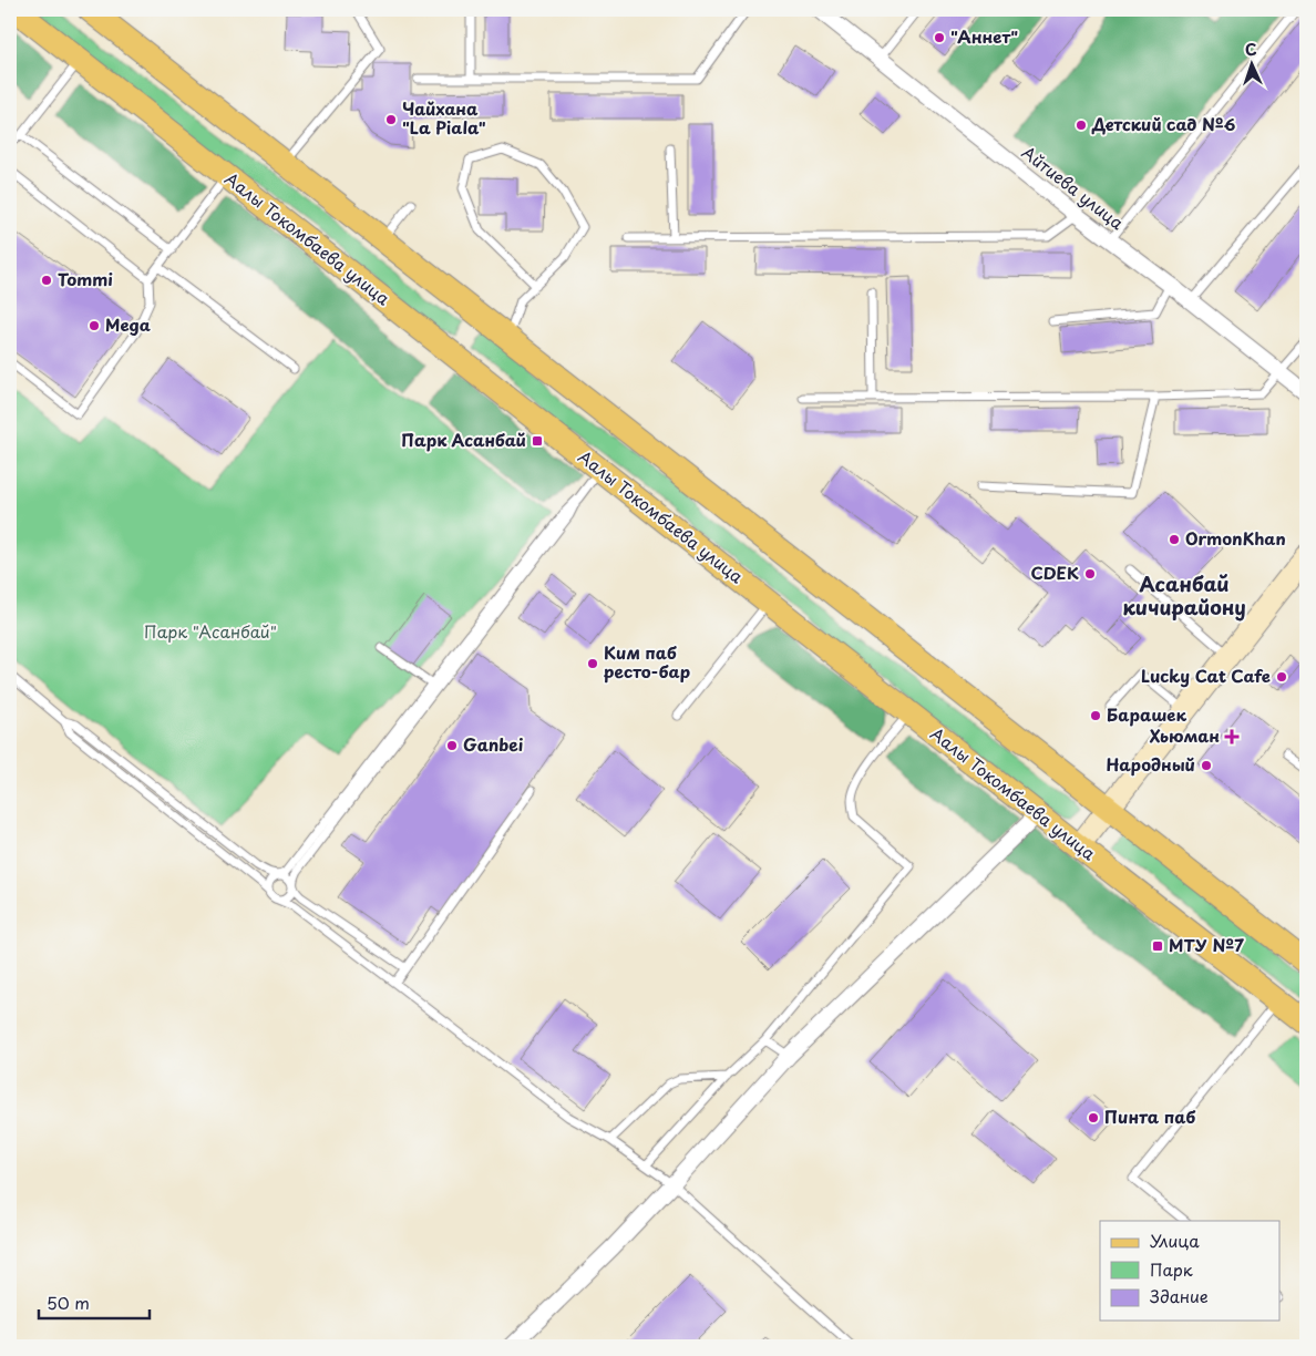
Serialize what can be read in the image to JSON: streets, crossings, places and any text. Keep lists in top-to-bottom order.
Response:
{
  "streets": {
    "main road": ["Аалы Токомбаева улица"],
    "street": ["Айтиева улица"]
  },
  "districts": ["Асанбай кичирайону"],
  "parks": ["Парк \"Асанбай\""],
  "places": {
    "other": [
      "\"Аннет\"",
      "Чайхана \"La Piala\"",
      "Детский сад №6",
      "Tommi",
      "Mega",
      "OrmonKhan",
      "CDEK",
      "Ким паб ресто-бар",
      "Lucky Cat Cafe",
      "Барашек",
      "Ganbei",
      "Народный",
      "Пинта паб"
    ],
    "transit": ["Парк Асанбай", "МТУ №7"],
    "health": ["Хьюман"]
  },
  "legend": ["Улица", "Парк", "Здание"],
  "scale_bar": "50 m",
  "north": "top"
}
